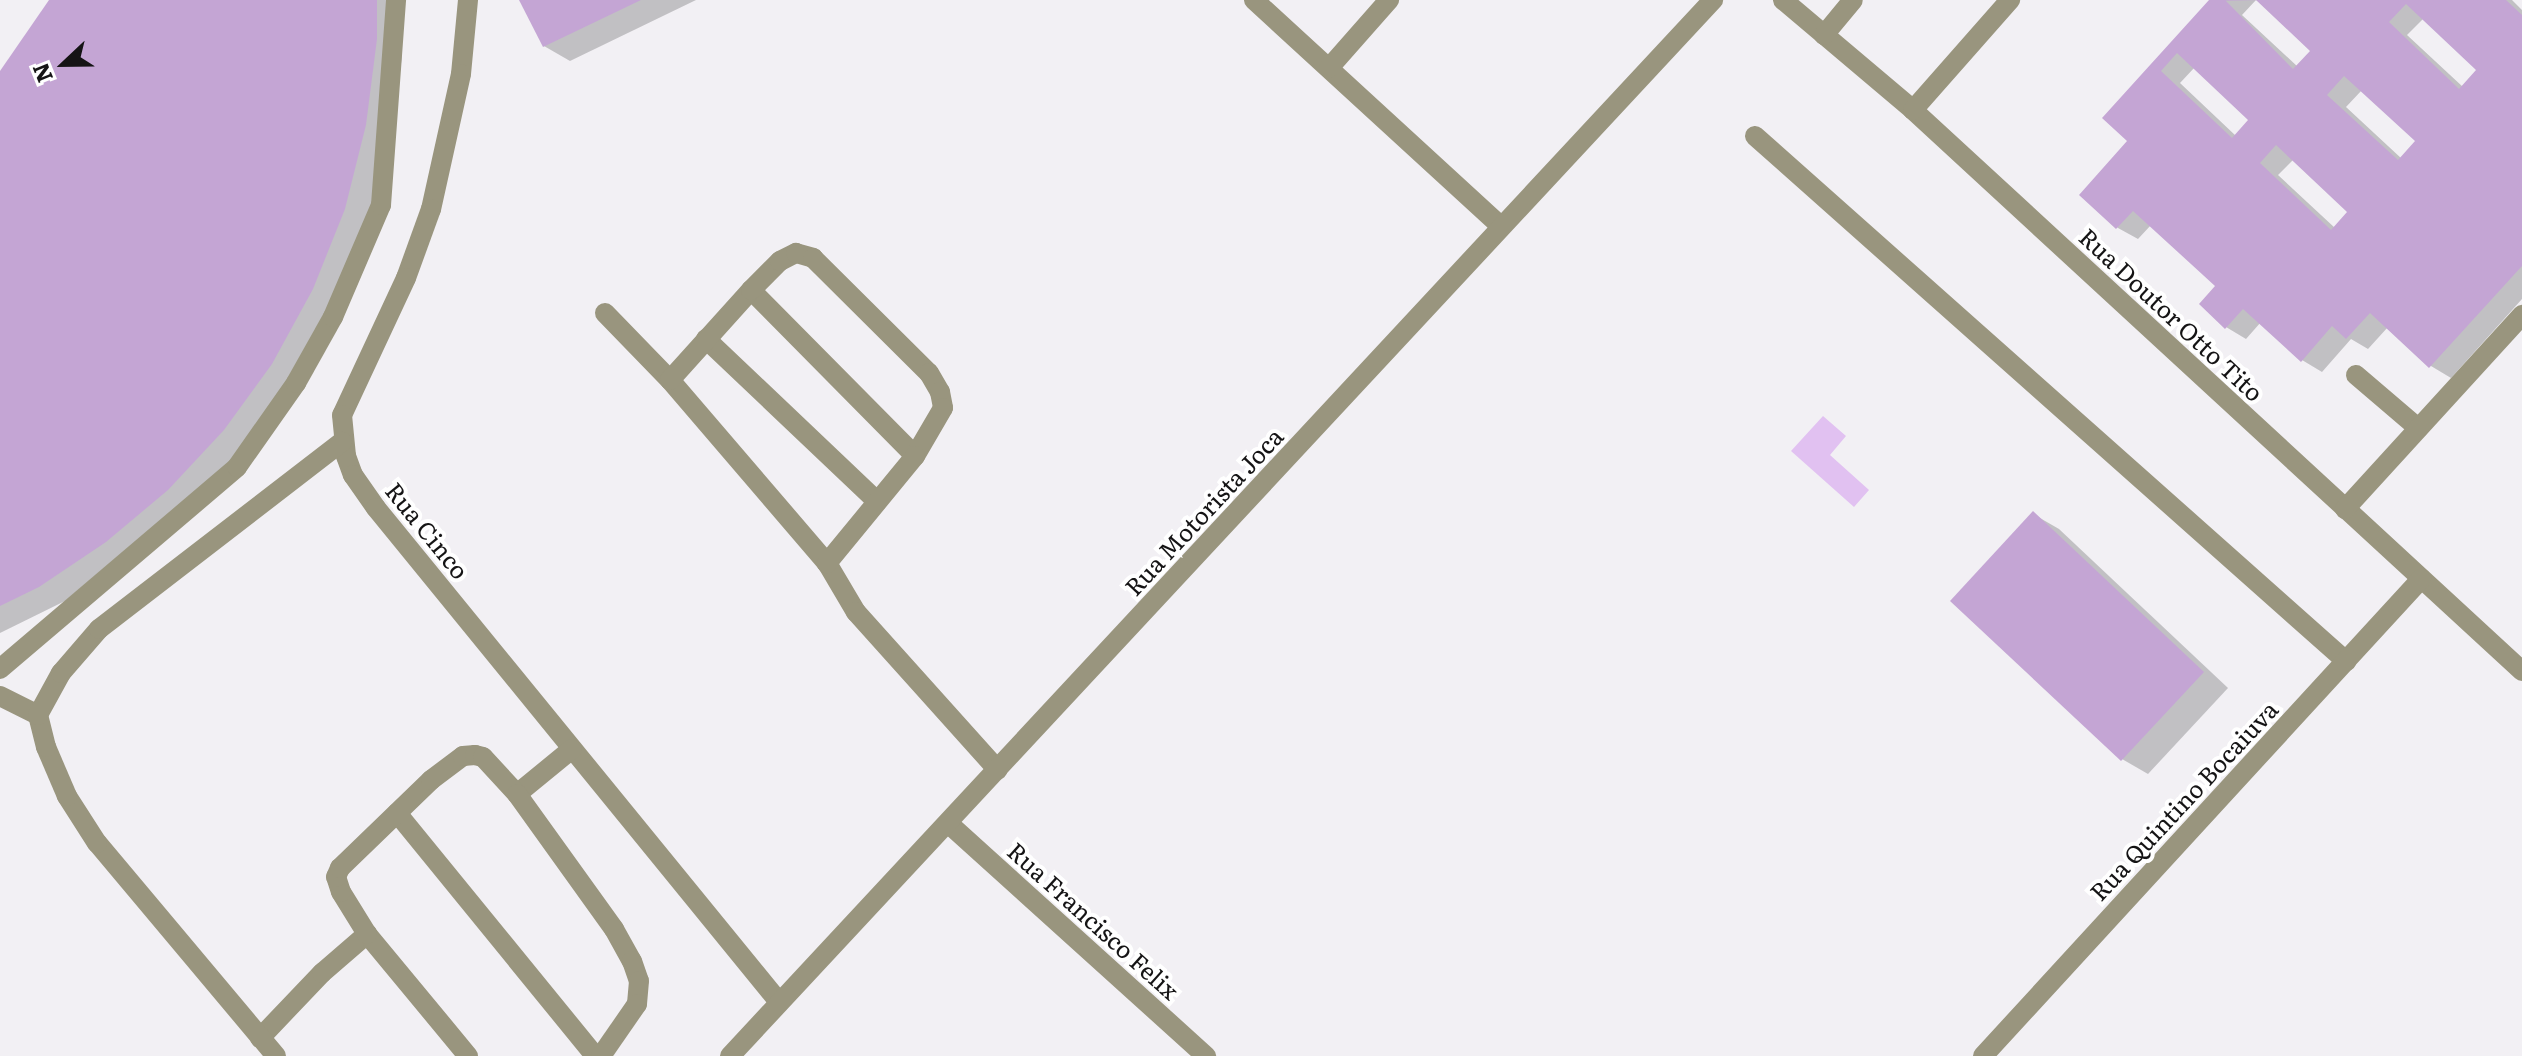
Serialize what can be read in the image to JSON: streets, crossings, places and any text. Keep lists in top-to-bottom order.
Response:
{
  "streets": {
    "street": [
      "Rua Doutor Otto Tito",
      "Rua Motorista Joca",
      "Rua Cinco",
      "Rua Quintino Bocaiuva",
      "Rua Francisco Felix"
    ]
  },
  "crossings": [
    ["Rua Doutor Otto Tito", "Rua Quintino Bocaiuva"],
    ["Rua Motorista Joca", "Rua Cinco"],
    ["Rua Motorista Joca", "Rua Francisco Felix"]
  ],
  "north": "left"
}
